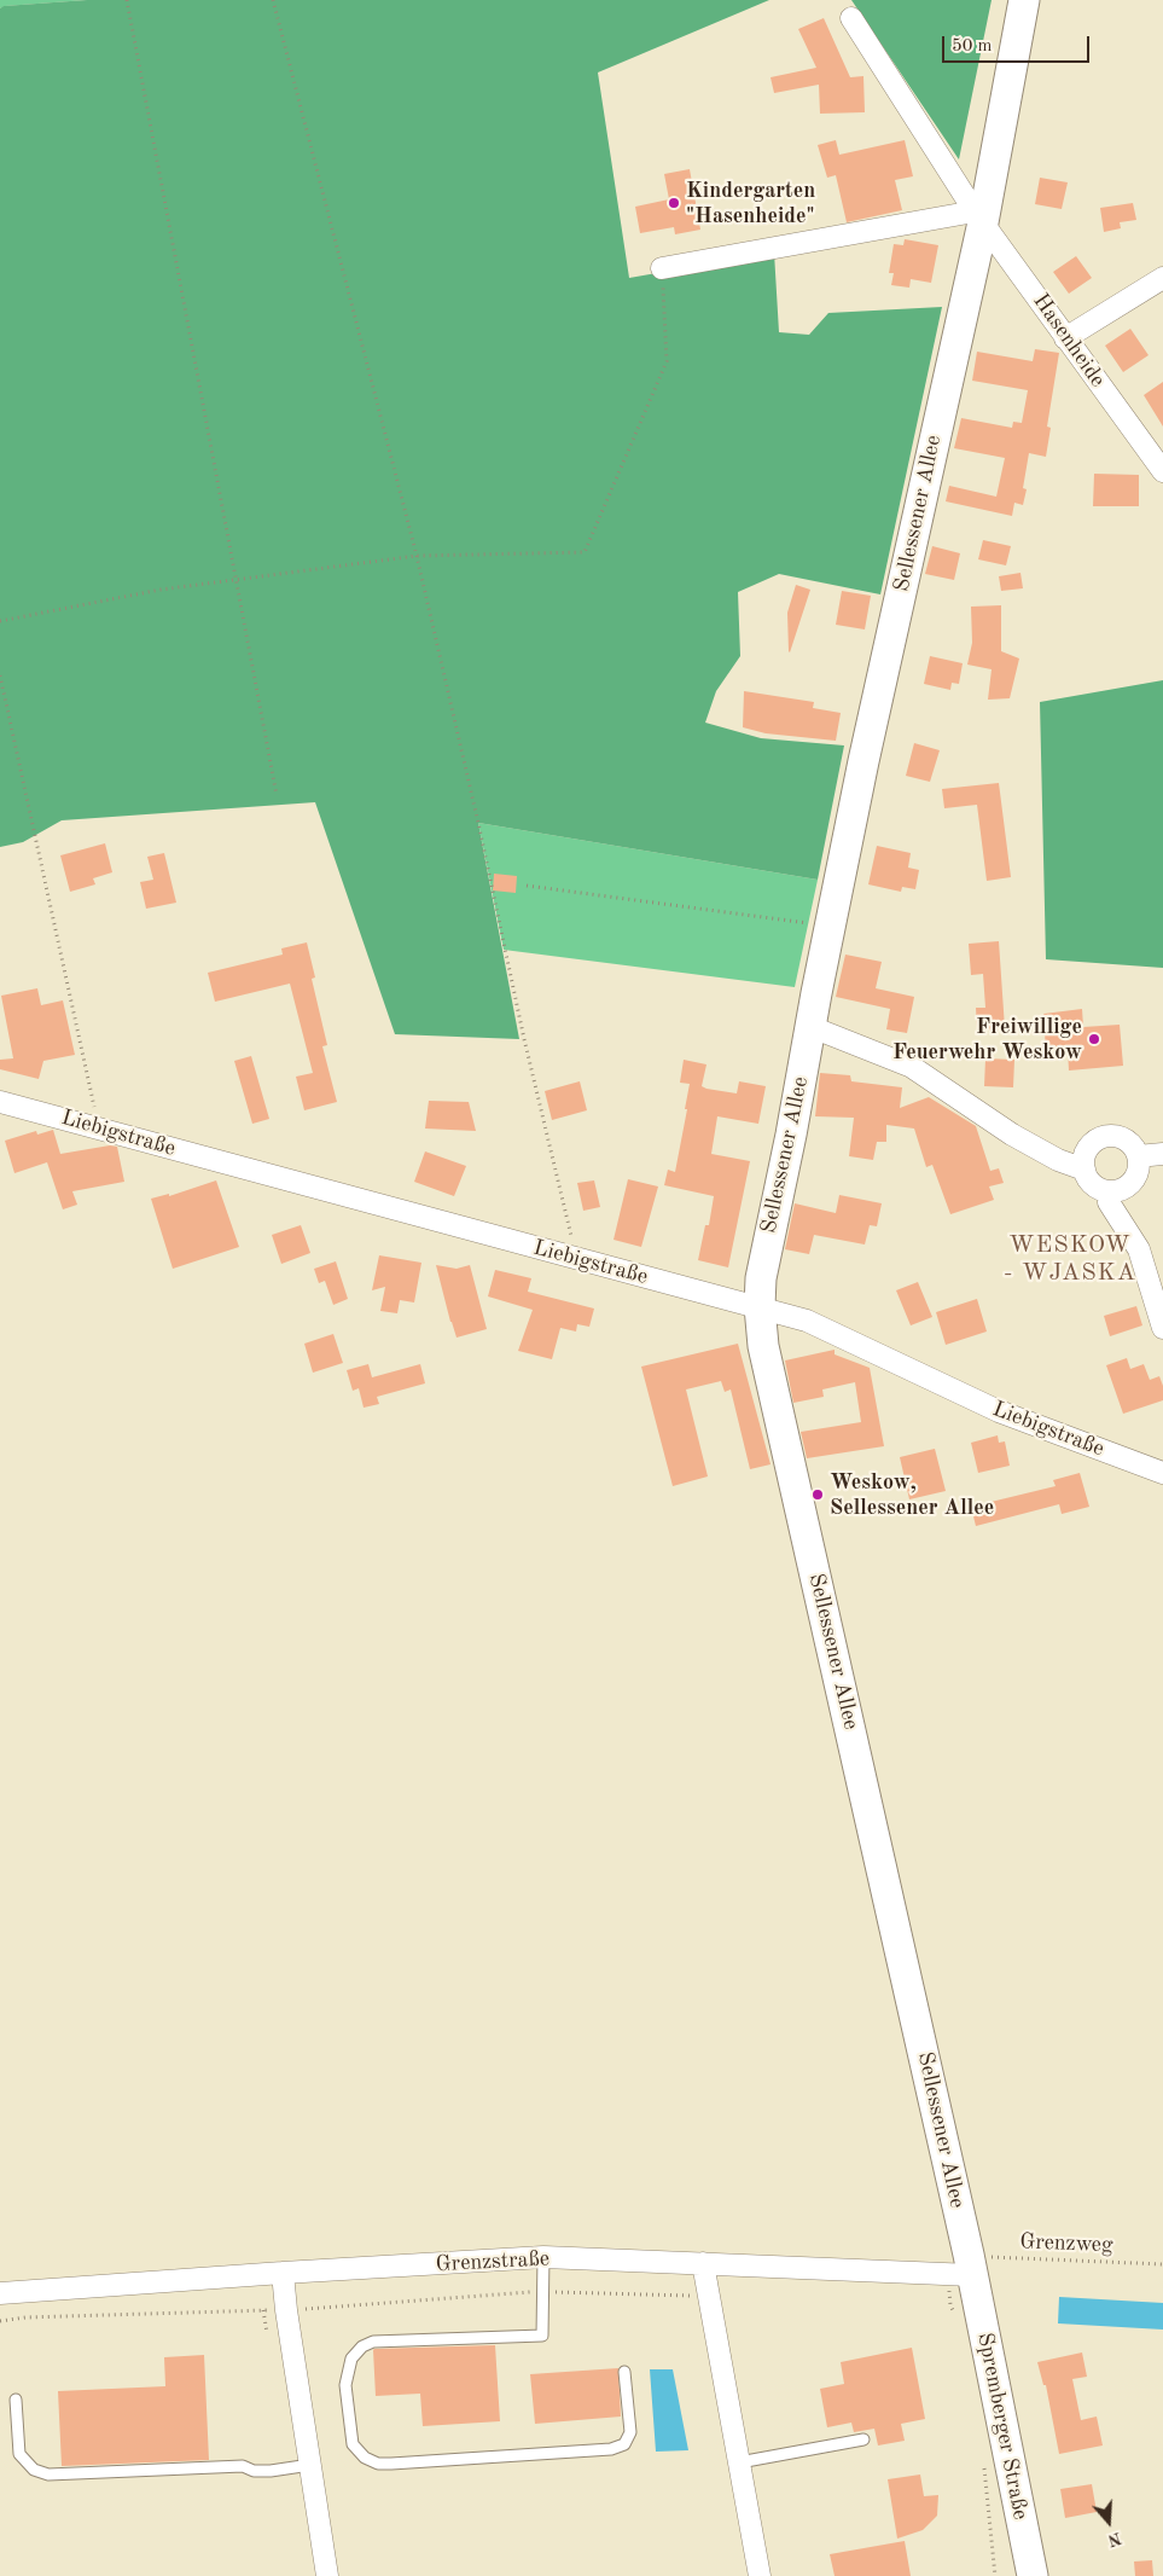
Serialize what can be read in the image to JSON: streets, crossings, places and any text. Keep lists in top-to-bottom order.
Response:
{
  "streets": {
    "main road": ["Sellessener Allee", "Spremberger Straße"],
    "street": ["Hasenheide", "Liebigstraße", "Grenzstraße"],
    "path": ["Grenzweg"]
  },
  "crossings": [
    ["Hasenheide", "Sellessener Allee"],
    ["Sellessener Allee", "Liebigstraße"],
    ["Sellessener Allee", "Grenzweg"],
    ["Sellessener Allee", "Grenzstraße"],
    ["Sellessener Allee", "Spremberger Straße"],
    ["Grenzweg", "Grenzstraße"],
    ["Grenzweg", "Spremberger Straße"],
    ["Grenzstraße", "Spremberger Straße"]
  ],
  "districts": ["WESKOW - WJASKA"],
  "places": ["Kindergarten \"Hasenheide\"", "Freiwillige Feuerwehr Weskow", "Weskow, Sellessener Allee"],
  "scale_bar": "50 m",
  "north": "bottom"
}
